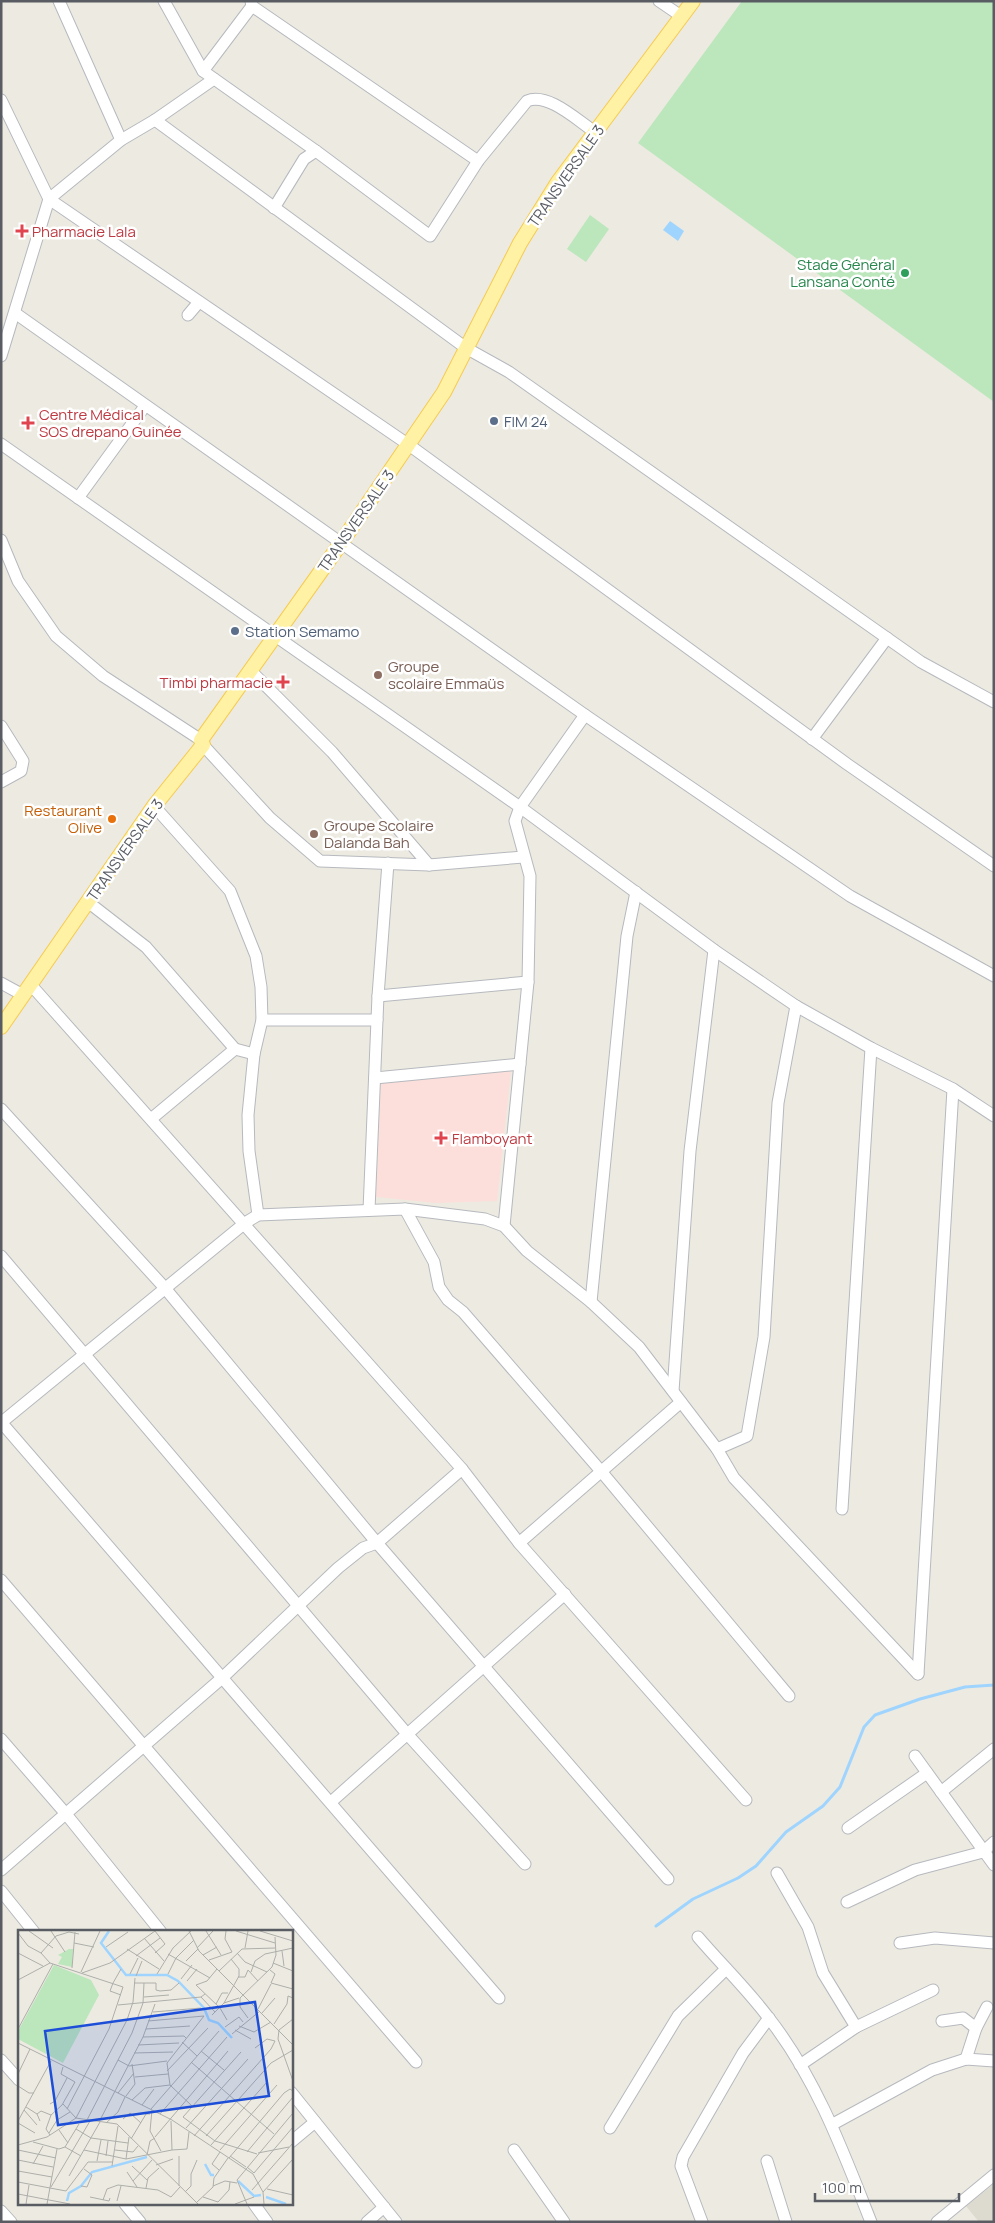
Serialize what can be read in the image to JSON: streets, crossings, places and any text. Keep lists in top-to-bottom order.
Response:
{
  "streets": {
    "main road": ["TRANSVERSALE 3"]
  },
  "places": {
    "health": [
      "Pharmacie Lala",
      "Centre Médical SOS drepano Guinée",
      "Timbi pharmacie",
      "Flamboyant"
    ],
    "other": [
      "Stade Général Lansana Conté",
      "FIM 24",
      "Station Semamo",
      "Groupe scolaire Emmaüs",
      "Restaurant Olive",
      "Groupe Scolaire Dalanda Bah"
    ]
  },
  "scale_bar": "100 m"
}
